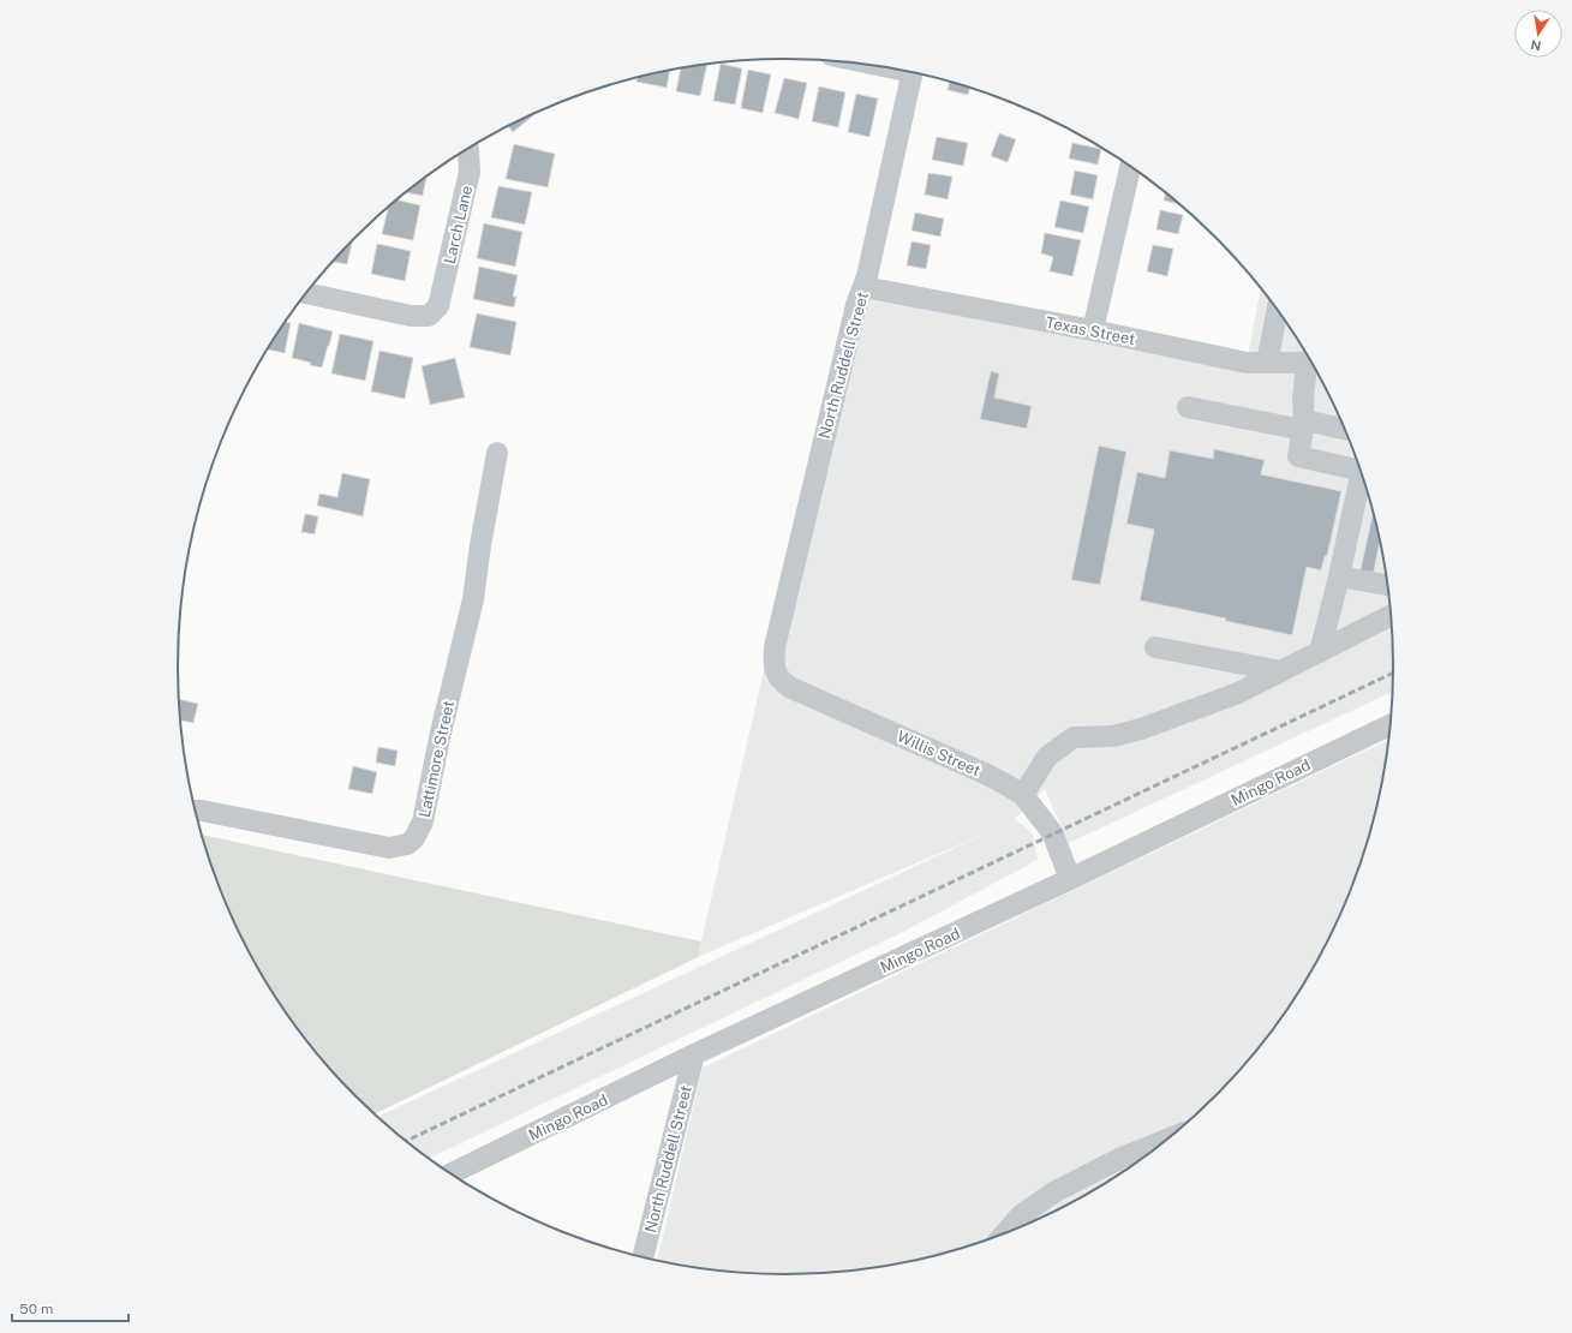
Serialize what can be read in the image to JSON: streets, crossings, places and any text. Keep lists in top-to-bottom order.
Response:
{
  "streets": {
    "street": [
      "Larch Lane",
      "Texas Street",
      "North Ruddell Street",
      "Willis Street",
      "Lattimore Street",
      "Mingo Road"
    ]
  },
  "crossings": [
    ["Texas Street", "North Ruddell Street"],
    ["North Ruddell Street", "Willis Street"],
    ["North Ruddell Street", "Mingo Road"],
    ["Willis Street", "Mingo Road"]
  ],
  "scale_bar": "50 m",
  "north": "bottom"
}
